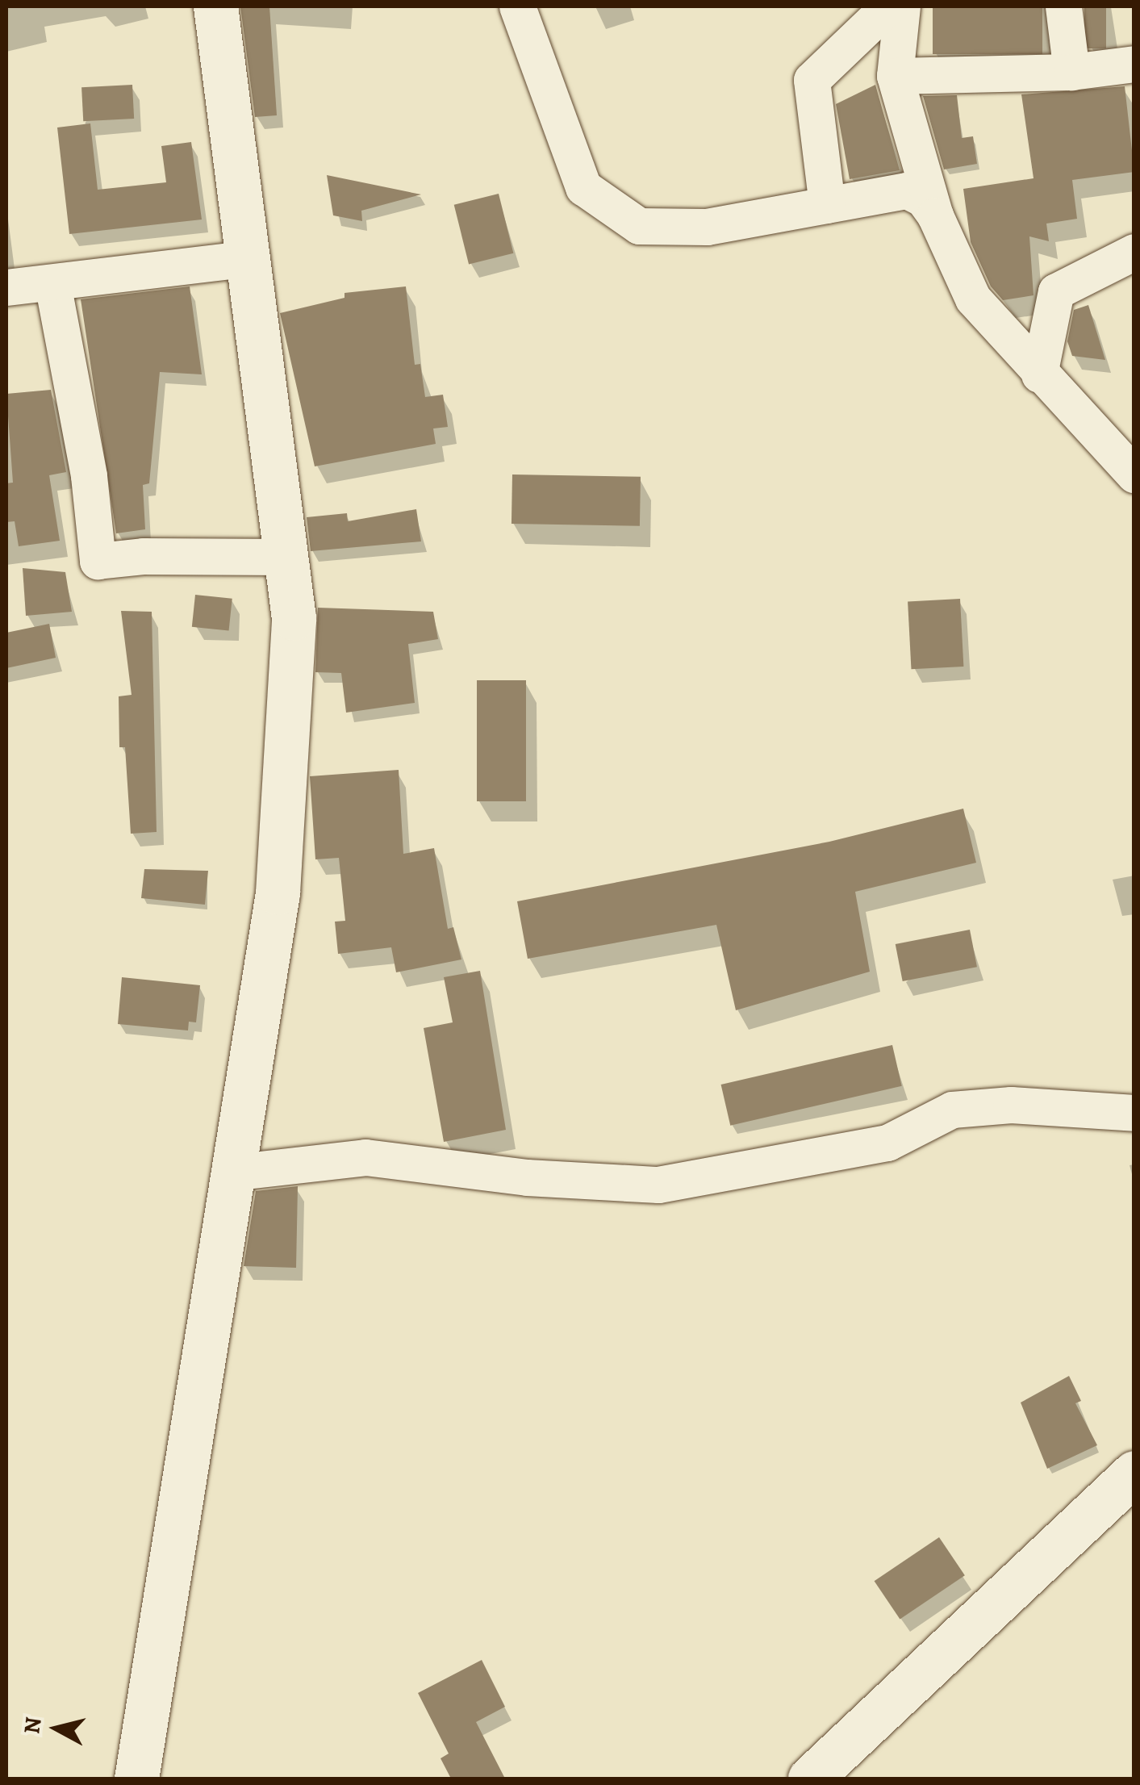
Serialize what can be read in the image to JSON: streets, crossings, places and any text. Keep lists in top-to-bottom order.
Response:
{
  "north": "left"
}
